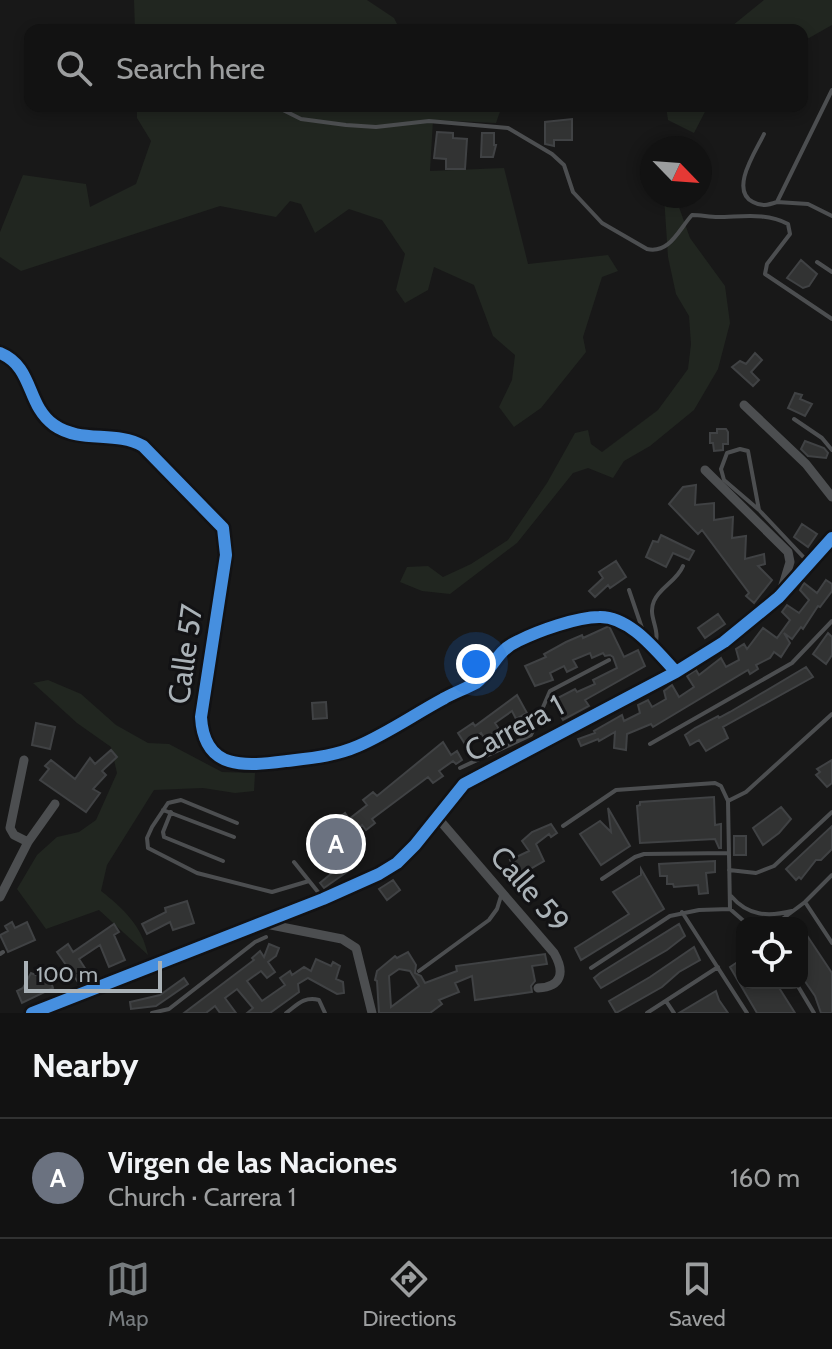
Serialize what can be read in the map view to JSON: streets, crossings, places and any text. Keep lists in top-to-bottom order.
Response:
{
  "streets": {
    "street": ["Calle 57", "Carrera 1", "Calle 59"]
  },
  "crossings": [
    ["Calle 57", "Carrera 1"],
    ["Carrera 1", "Calle 59"]
  ],
  "scale_bar": "100 m",
  "north": "bottom right",
  "page": {
    "search": "Search here",
    "pins": "A",
    "scale": "100 m",
    "heading": "Nearby",
    "list": [
      {
        "mark": "A",
        "name": "Virgen de las Naciones",
        "note": "Church · Carrera 1",
        "value": "160 m"
      }
    ],
    "nav": ["Map", "Directions", "Saved"]
  }
}
